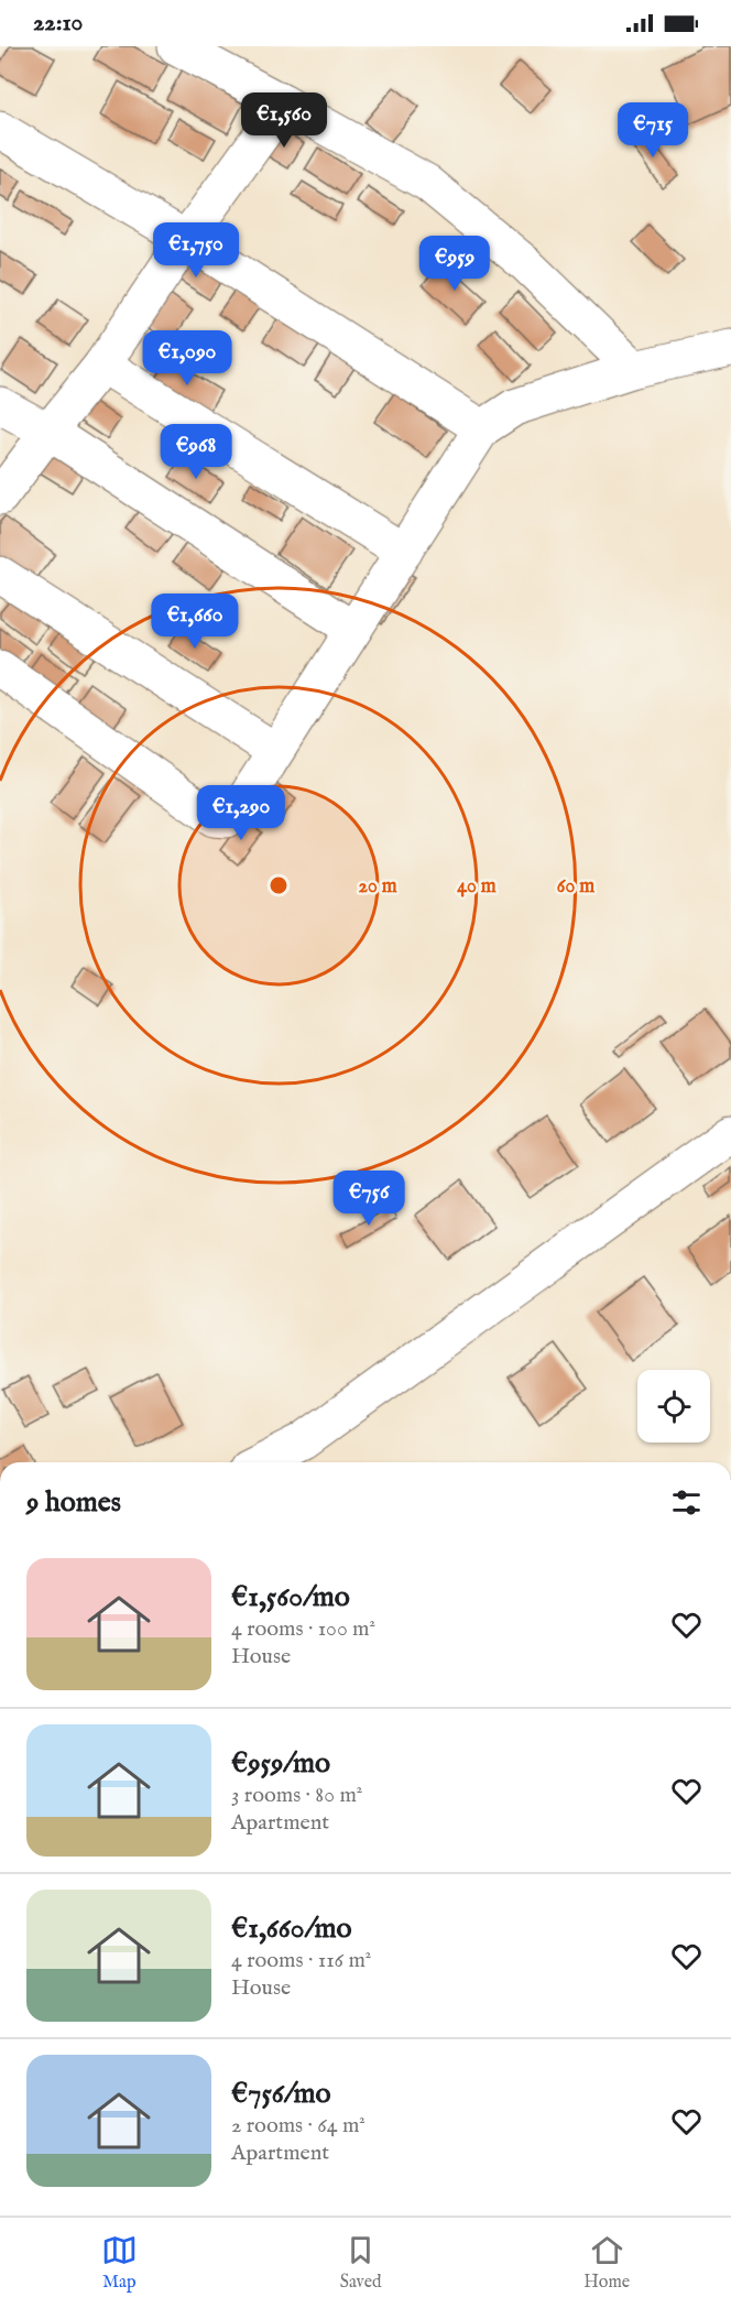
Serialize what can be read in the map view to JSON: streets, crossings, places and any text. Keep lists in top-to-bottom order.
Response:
{
  "page": {
    "status": "22:10",
    "price": [
      "€1,560",
      "€715",
      "€1,750",
      "€959",
      "€1,090",
      "€968",
      "€1,660",
      "€1,290",
      "€756"
    ],
    "heading": "9 homes",
    "list": [
      {
        "name": "€1,560/mo",
        "note": "4 rooms · 100 m² · House"
      },
      {
        "name": "€959/mo",
        "note": "3 rooms · 80 m² · Apartment"
      },
      {
        "name": "€1,660/mo",
        "note": "4 rooms · 116 m² · House"
      },
      {
        "name": "€756/mo",
        "note": "2 rooms · 64 m² · Apartment"
      }
    ],
    "tabs": ["Map", "Saved", "Home"]
  },
  "rings": ["20 m", "40 m", "60 m"]
}
